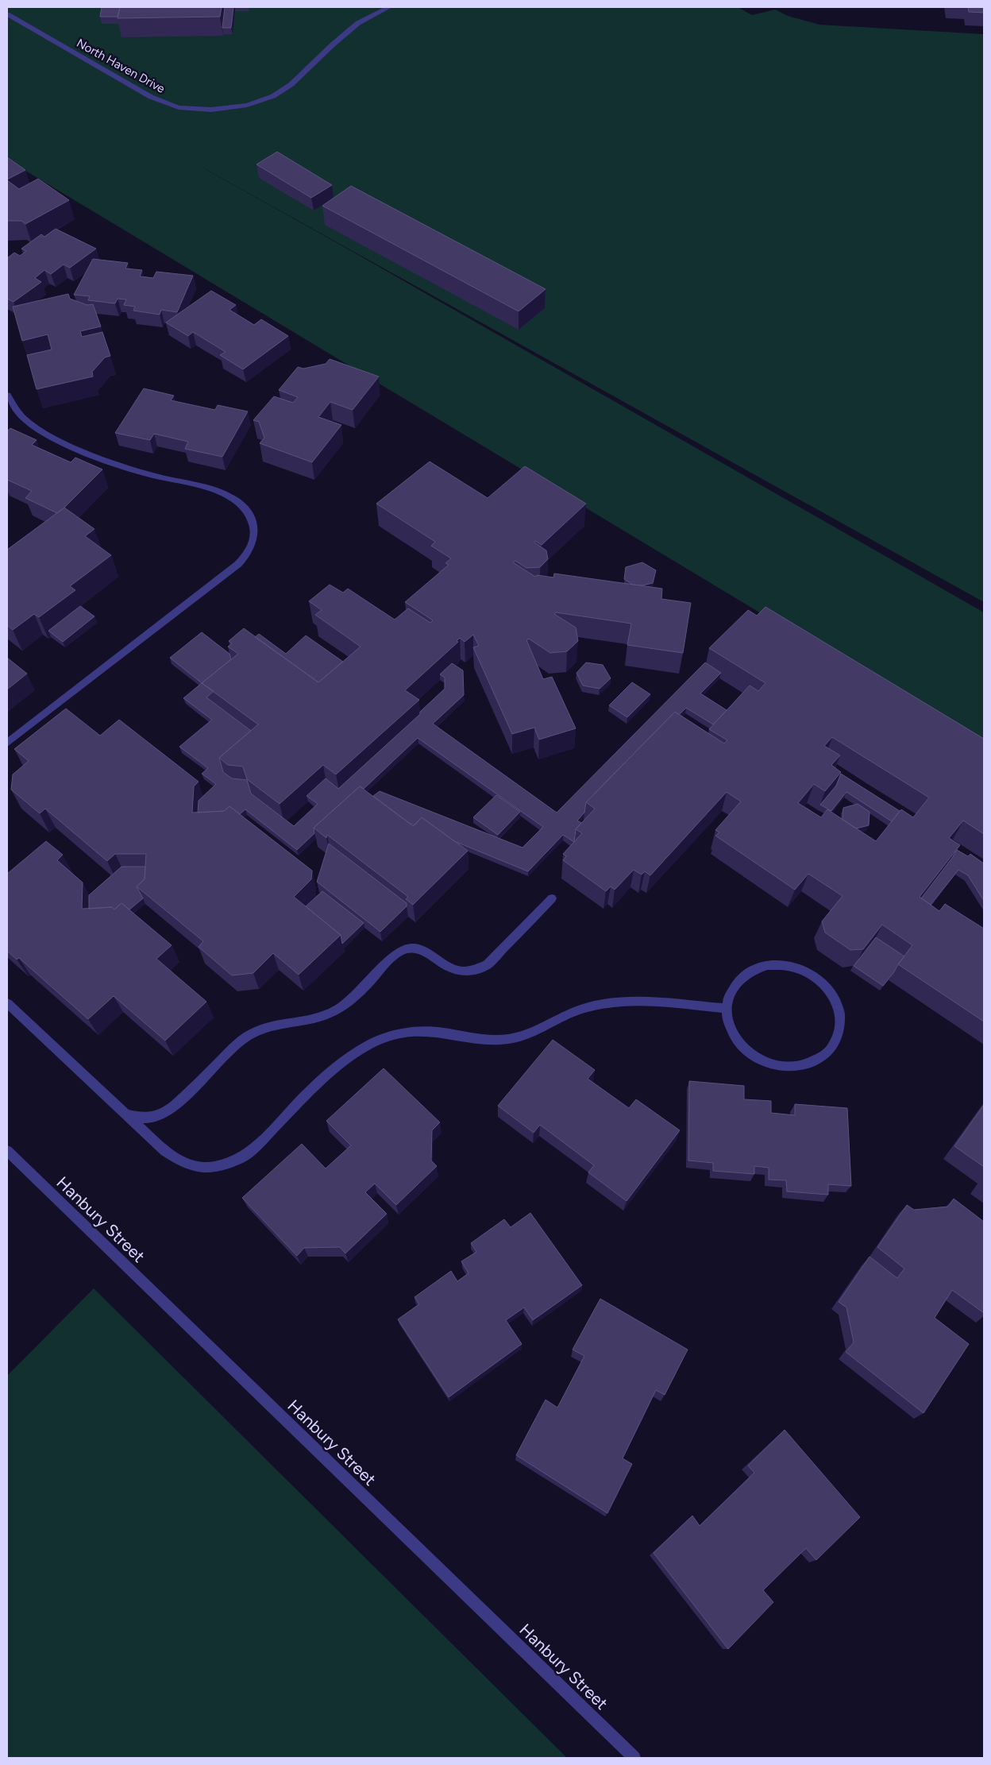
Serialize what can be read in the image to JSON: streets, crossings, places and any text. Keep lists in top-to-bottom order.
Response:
{
  "streets": {
    "street": ["North Haven Drive", "Hanbury Street"]
  }
}
